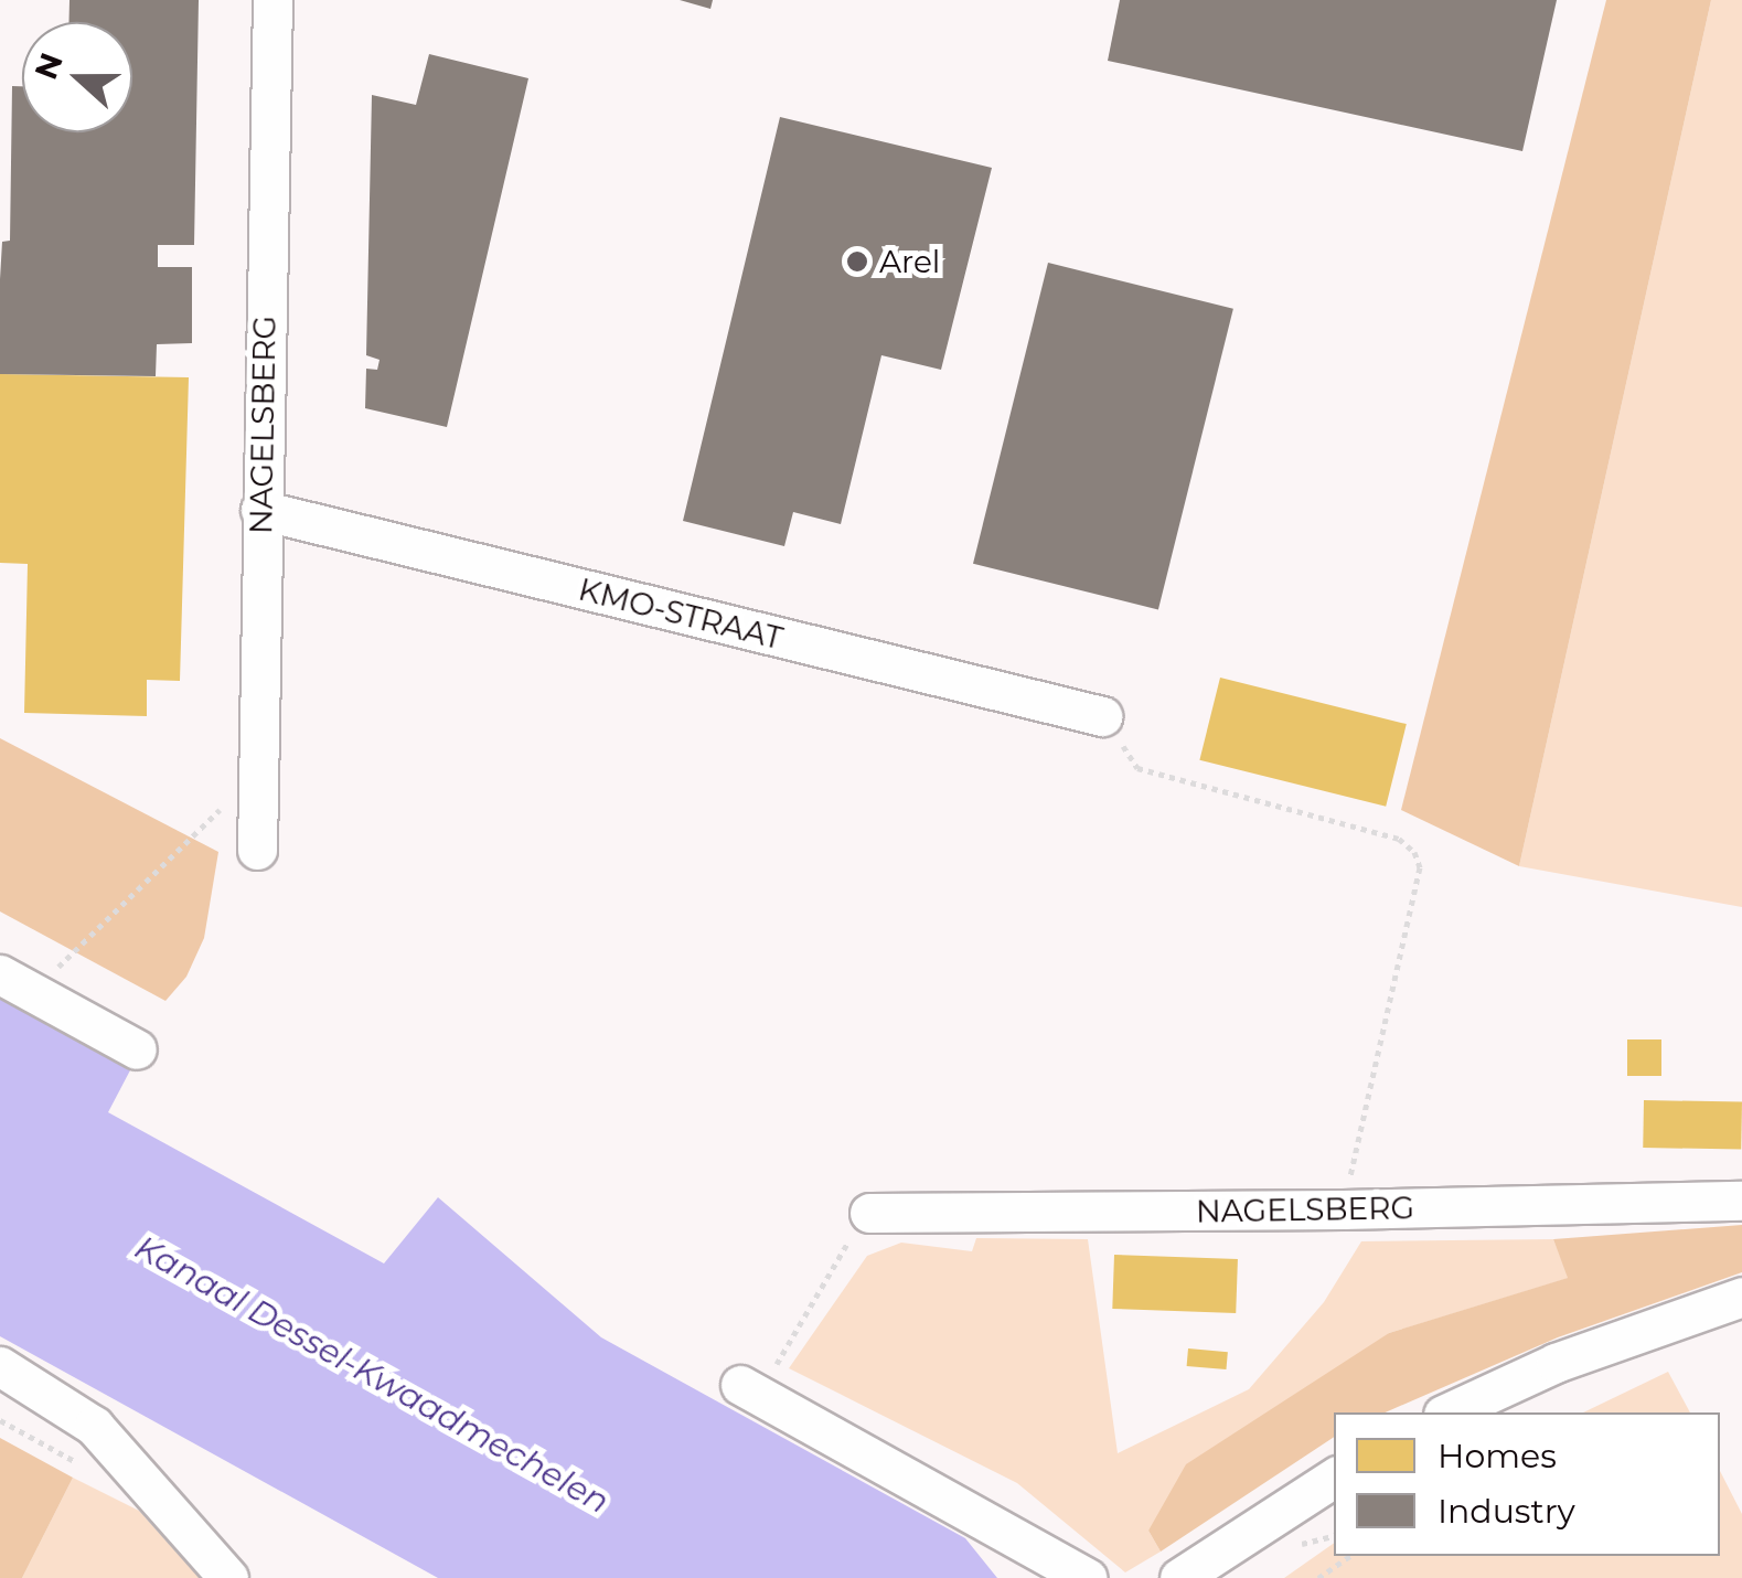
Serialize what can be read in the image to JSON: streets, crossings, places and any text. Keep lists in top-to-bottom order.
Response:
{
  "streets": {
    "street": ["NAGELSBERG", "KMO-STRAAT"]
  },
  "crossings": [
    ["NAGELSBERG", "KMO-STRAAT"]
  ],
  "water": ["Kanaal Dessel-Kwaadmechelen"],
  "places": ["Arel"],
  "legend": ["Homes", "Industry"],
  "north": "left"
}
